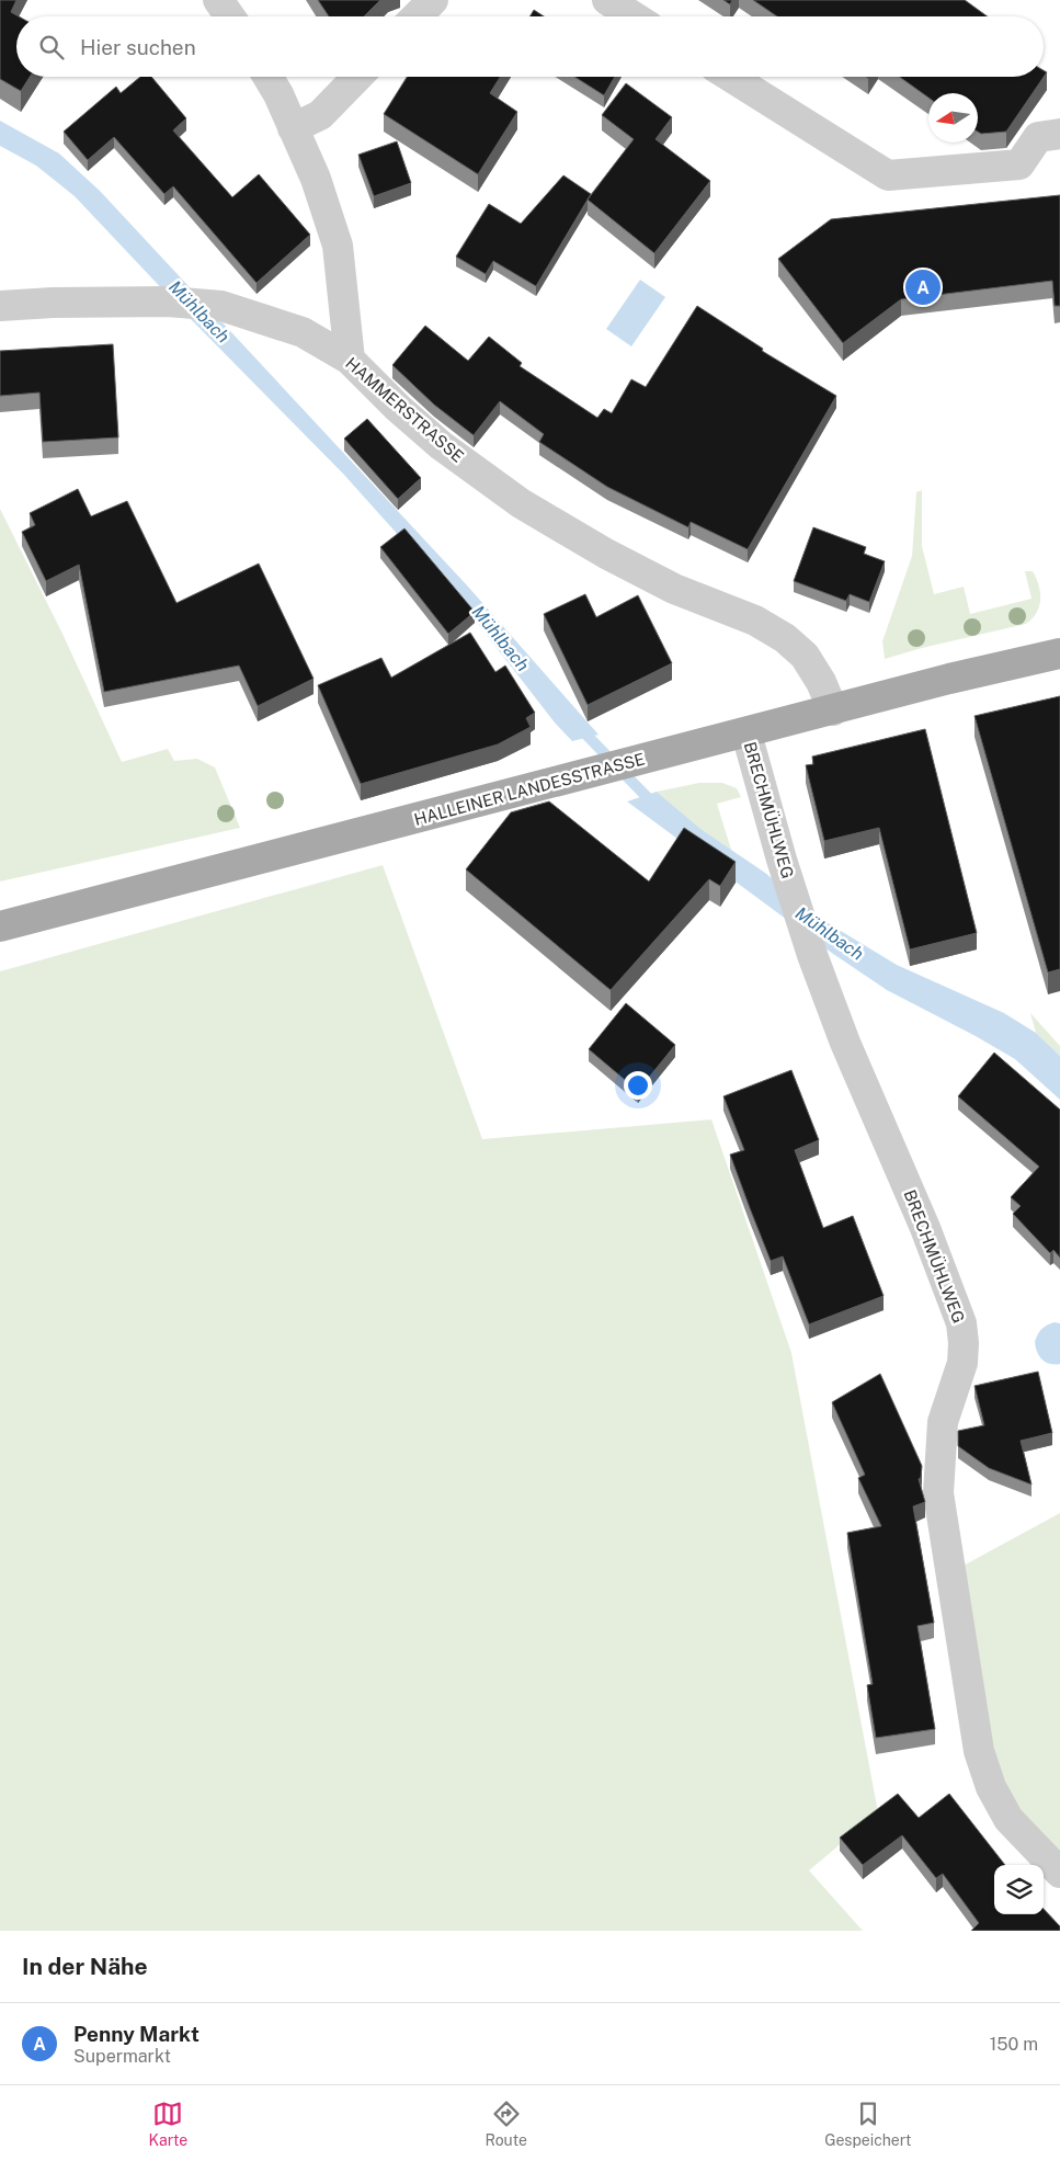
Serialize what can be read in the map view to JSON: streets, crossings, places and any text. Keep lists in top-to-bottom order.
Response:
{
  "streets": {
    "main road": ["HALLEINER LANDESSTRASSE"],
    "street": ["HAMMERSTRASSE", "BRECHMÜHLWEG"]
  },
  "crossings": [
    ["HAMMERSTRASSE", "HALLEINER LANDESSTRASSE"],
    ["HALLEINER LANDESSTRASSE", "BRECHMÜHLWEG"]
  ],
  "water": ["Mühlbach"],
  "north": "left",
  "page": {
    "search": "Hier suchen",
    "pins": "A",
    "heading": "In der Nähe",
    "list": [
      {
        "mark": "A",
        "name": "Penny Markt",
        "note": "Supermarkt",
        "value": "150 m"
      }
    ],
    "nav": ["Karte", "Route", "Gespeichert"]
  }
}
